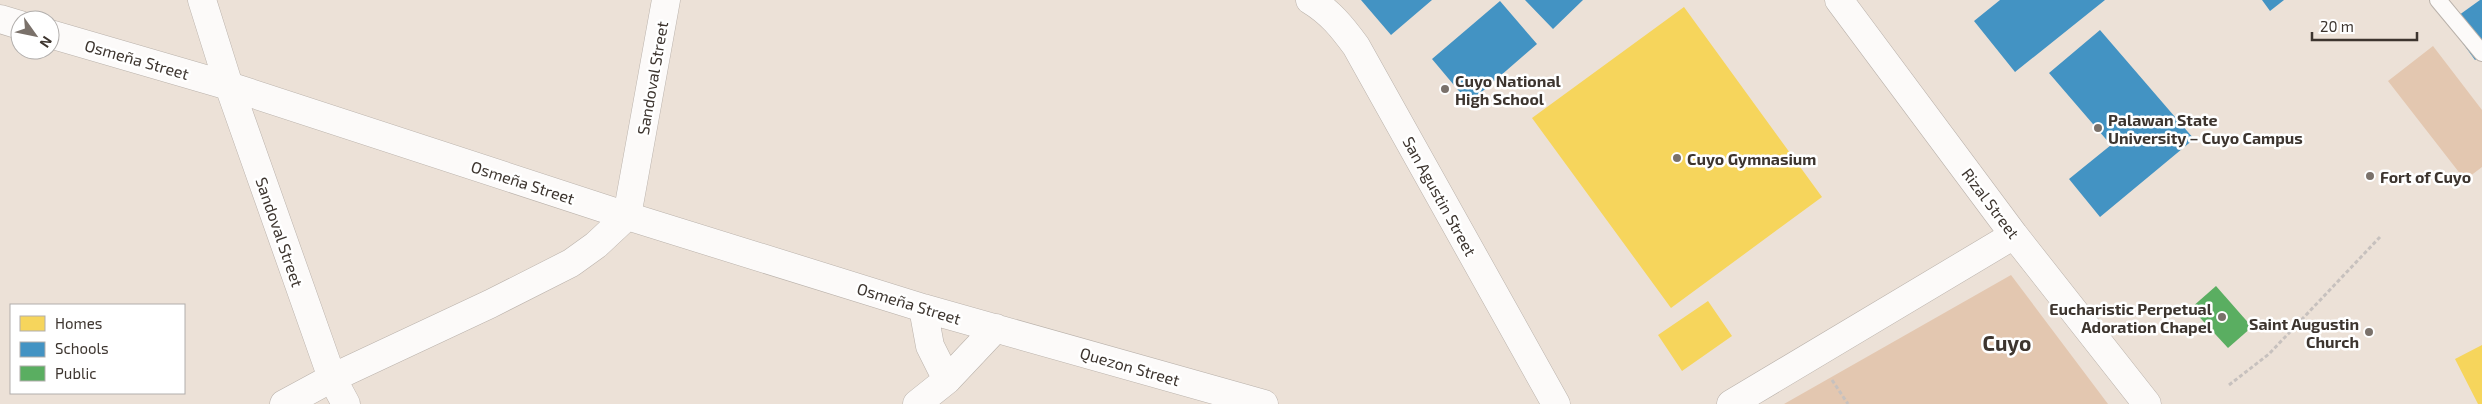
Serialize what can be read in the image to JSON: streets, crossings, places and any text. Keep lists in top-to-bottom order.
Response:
{
  "streets": {
    "street": [
      "Osmeña Street",
      "Sandoval Street",
      "San Agustin Street",
      "Rizal Street",
      "Quezon Street"
    ]
  },
  "crossings": [
    ["Osmeña Street", "Sandoval Street"],
    ["Osmeña Street", "Quezon Street"]
  ],
  "districts": ["Cuyo"],
  "places": [
    "Cuyo National High School",
    "Palawan State University – Cuyo Campus",
    "Cuyo Gymnasium",
    "Fort of Cuyo",
    "Eucharistic Perpetual Adoration Chapel",
    "Saint Augustin Church"
  ],
  "legend": ["Homes", "Schools", "Public"],
  "scale_bar": "20 m",
  "north": "bottom right"
}
